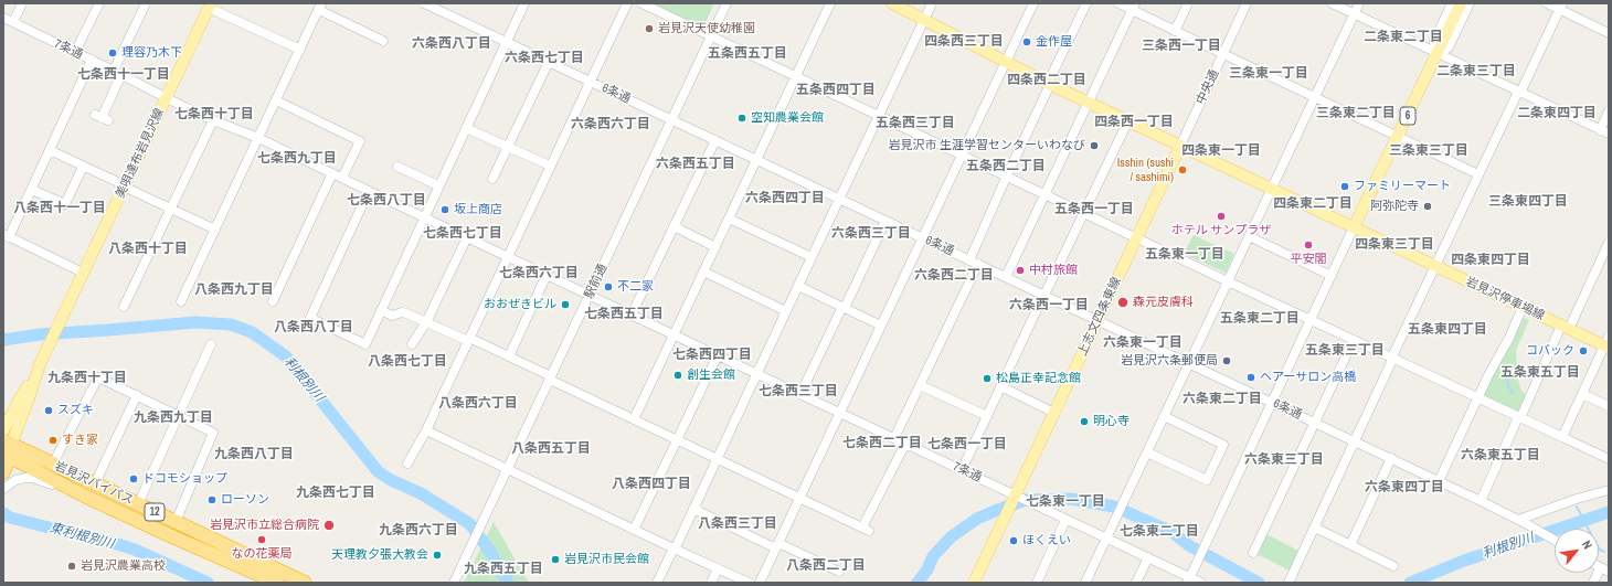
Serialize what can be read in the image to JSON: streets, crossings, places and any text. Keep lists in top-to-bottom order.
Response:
{
  "streets": {
    "highway": ["岩見沢バイパス", "12"],
    "main road": [
      "6",
      "美唄達布岩見沢線",
      "岩見沢停車場線",
      "上志文四条東線"
    ],
    "street": [
      "7条通",
      "中央通",
      "6条通",
      "駅前通"
    ]
  },
  "crossings": [
    ["7条通", "美唄達布岩見沢線"],
    ["7条通", "駅前通"],
    ["7条通", "上志文四条東線"],
    ["中央通", "岩見沢停車場線"],
    ["中央通", "上志文四条東線"],
    ["6条通", "駅前通"],
    ["6条通", "上志文四条東線"],
    ["6", "岩見沢停車場線"],
    ["美唄達布岩見沢線", "岩見沢バイパス"],
    ["岩見沢停車場線", "上志文四条東線"]
  ],
  "districts": [
    "二条東二丁目",
    "四条西三丁目",
    "六条西八丁目",
    "三条西一丁目",
    "五条西五丁目",
    "六条西七丁目",
    "二条東三丁目",
    "三条東一丁目",
    "七条西十一丁目",
    "四条西二丁目",
    "五条西四丁目",
    "三条東二丁目",
    "二条東四丁目",
    "七条西十丁目",
    "四条西一丁目",
    "五条西三丁目",
    "六条西六丁目",
    "四条東一丁目",
    "三条東三丁目",
    "七条西九丁目",
    "六条西五丁目",
    "五条西二丁目",
    "六条西四丁目",
    "七条西八丁目",
    "三条東四丁目",
    "四条東二丁目",
    "八条西十一丁目",
    "五条西一丁目",
    "七条西七丁目",
    "六条西三丁目",
    "四条東三丁目",
    "八条西十丁目",
    "五条東一丁目",
    "四条東四丁目",
    "七条西六丁目",
    "六条西二丁目",
    "八条西九丁目",
    "六条西一丁目",
    "七条西五丁目",
    "五条東二丁目",
    "八条西八丁目",
    "五条東四丁目",
    "六条東一丁目",
    "五条東三丁目",
    "七条西四丁目",
    "八条西七丁目",
    "五条東五丁目",
    "九条西十丁目",
    "七条西三丁目",
    "六条東二丁目",
    "八条西六丁目",
    "九条西九丁目",
    "七条西二丁目",
    "七条西一丁目",
    "八条西五丁目",
    "九条西八丁目",
    "六条東五丁目",
    "六条東三丁目",
    "八条西四丁目",
    "六条東四丁目",
    "九条西七丁目",
    "七条東一丁目",
    "八条西三丁目",
    "九条西六丁目",
    "七条東二丁目",
    "八条西二丁目",
    "九条西五丁目"
  ],
  "water": ["利根別川", "東利根別川"],
  "places": [
    "岩見沢天使幼稚園",
    "金作屋",
    "理容乃木下",
    "空知農業会館",
    "岩見沢市 生涯学習センターいわなび",
    "Isshin (sushi / sashimi)",
    "ファミリーマート",
    "阿弥陀寺",
    "坂上商店",
    "ホテル サンプラザ",
    "平安閣",
    "中村旅館",
    "不二家",
    "森元皮膚科",
    "おおぜきビル",
    "コバック",
    "岩見沢六条郵便局",
    "創生会館",
    "ヘアーサロン高橋",
    "松島正幸記念館",
    "スズキ",
    "明心寺",
    "すき家",
    "ドコモショップ",
    "ローソン",
    "岩見沢市立総合病院",
    "なの花薬局",
    "ほくえい",
    "天理教夕張大教会",
    "岩見沢市民会館",
    "岩見沢農業高校"
  ],
  "north": "top right"
}
